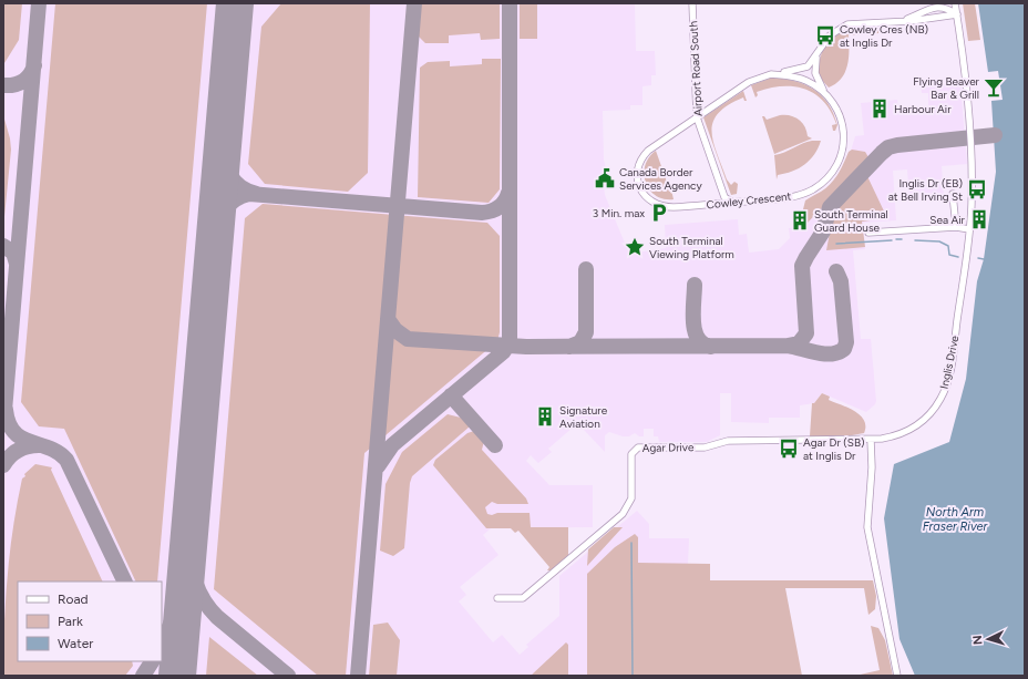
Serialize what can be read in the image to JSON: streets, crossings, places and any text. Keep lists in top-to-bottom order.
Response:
{
  "streets": {
    "street": [
      "Airport Road South",
      "Cowley Crescent",
      "Inglis Drive",
      "Agar Drive"
    ]
  },
  "crossings": [
    ["Airport Road South", "Cowley Crescent"],
    ["Inglis Drive", "Agar Drive"]
  ],
  "water": ["North Arm Fraser River"],
  "places": {
    "bus stop": ["Cowley Cres (NB) at Inglis Dr", "Inglis Dr (EB) at Bell Irving St", "Agar Dr (SB) at Inglis Dr"],
    "bar": ["Flying Beaver Bar & Grill"],
    "building": [
      "Harbour Air",
      "Sea Air",
      "South Terminal Guard House",
      "Signature Aviation"
    ],
    "public building": ["Canada Border Services Agency"],
    "parking": ["3 Min. max"],
    "place": ["South Terminal Viewing Platform"]
  },
  "legend": ["Road", "Park", "Water"],
  "north": "left"
}
